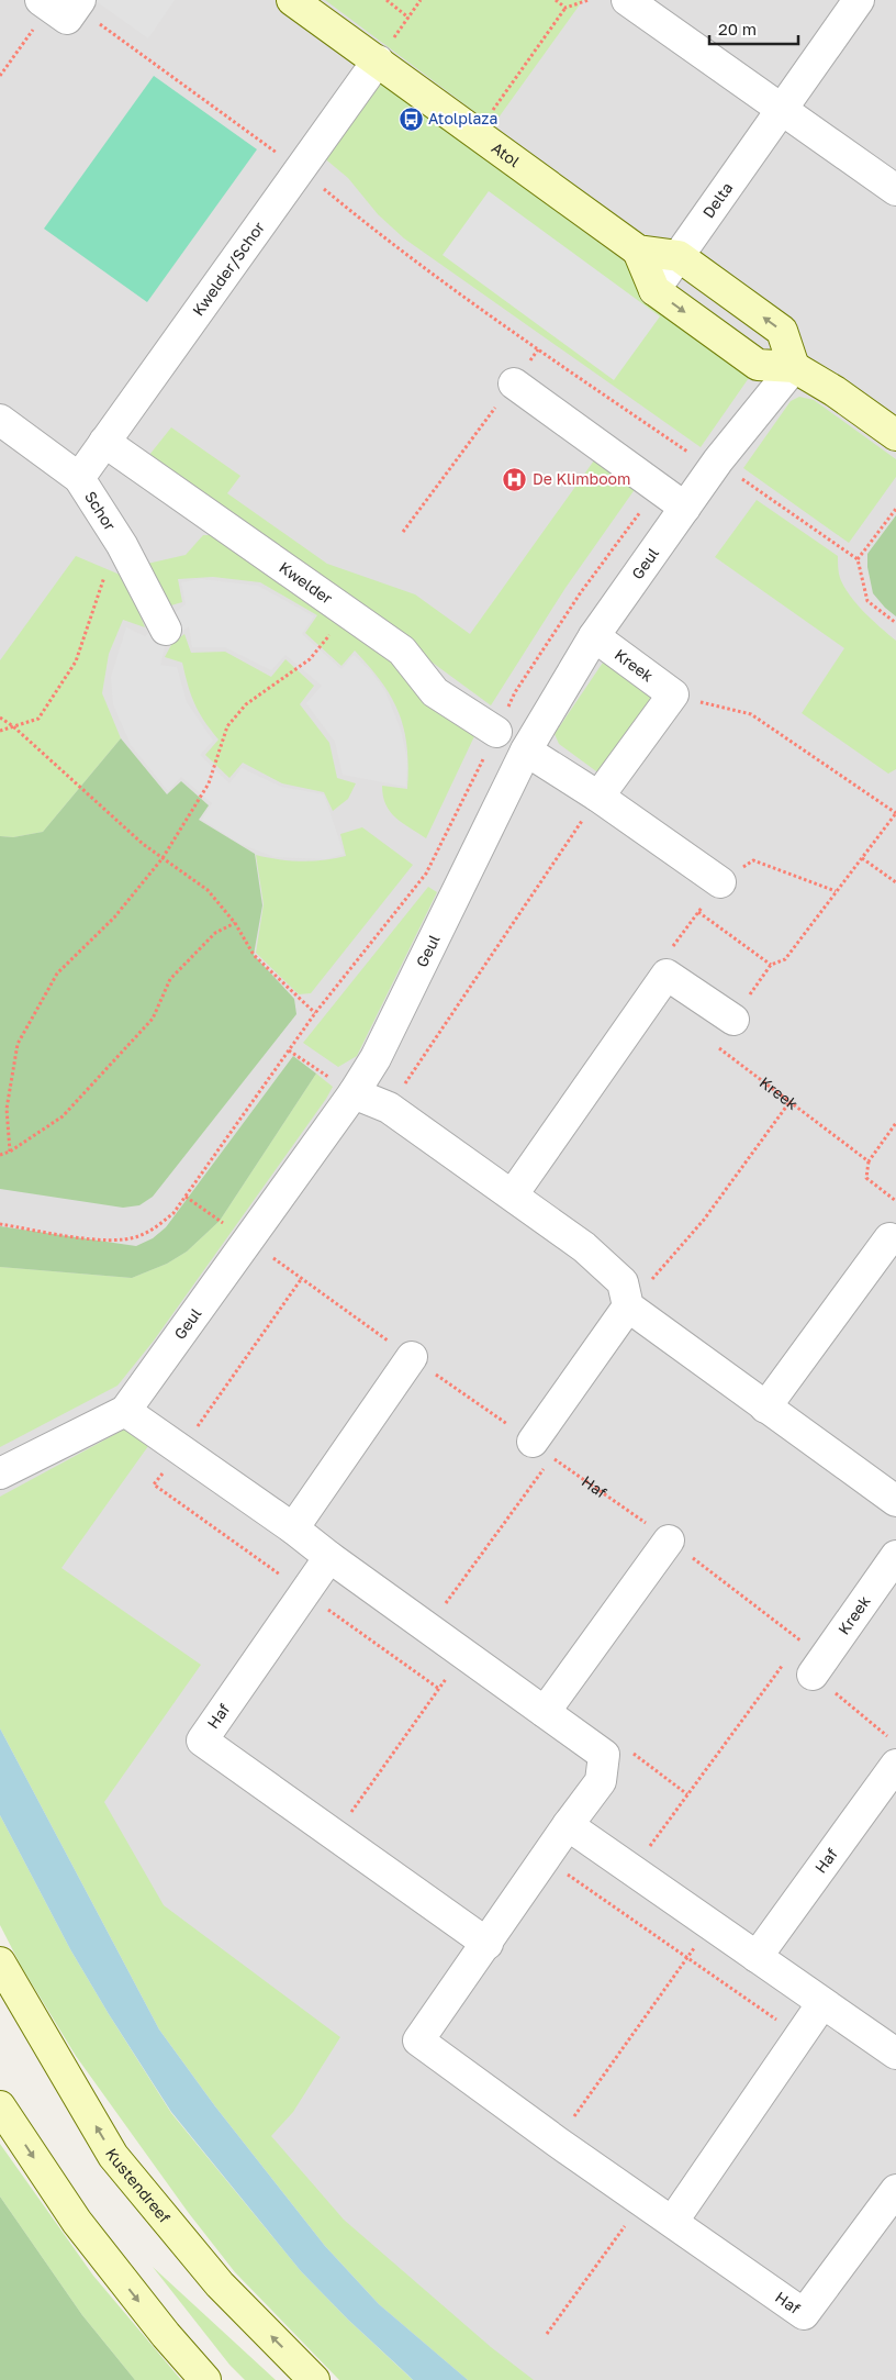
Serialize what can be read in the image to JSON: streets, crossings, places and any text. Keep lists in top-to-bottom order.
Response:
{
  "streets": {
    "street": [
      "Atol",
      "Delta",
      "Kwelder/Schor",
      "Schor",
      "Geul",
      "Kwelder",
      "Kreek",
      "Haf",
      "Kustendreef"
    ]
  },
  "crossings": [
    ["Atol", "Delta"],
    ["Atol", "Kwelder/Schor"],
    ["Atol", "Geul"],
    ["Kwelder/Schor", "Schor"],
    ["Kwelder/Schor", "Kwelder"],
    ["Geul", "Kreek"],
    ["Geul", "Haf"]
  ],
  "places": {
    "bus stop": ["Atolplaza"],
    "hospital": ["De Klimboom"]
  },
  "scale_bar": "20 m"
}
